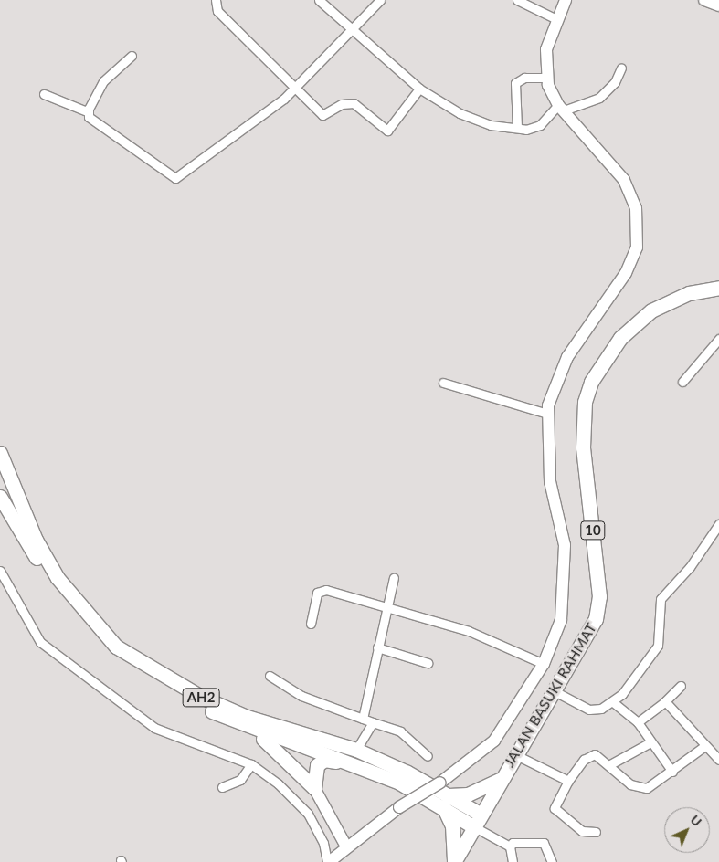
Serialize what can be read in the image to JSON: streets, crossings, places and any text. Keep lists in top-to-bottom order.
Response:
{
  "streets": {
    "highway": ["10", "JALAN BASUKI RAHMAT", "AH2"]
  },
  "crossings": [
    ["10", "JALAN BASUKI RAHMAT"],
    ["10", "AH2"],
    ["JALAN BASUKI RAHMAT", "AH2"]
  ],
  "north": "top right"
}
